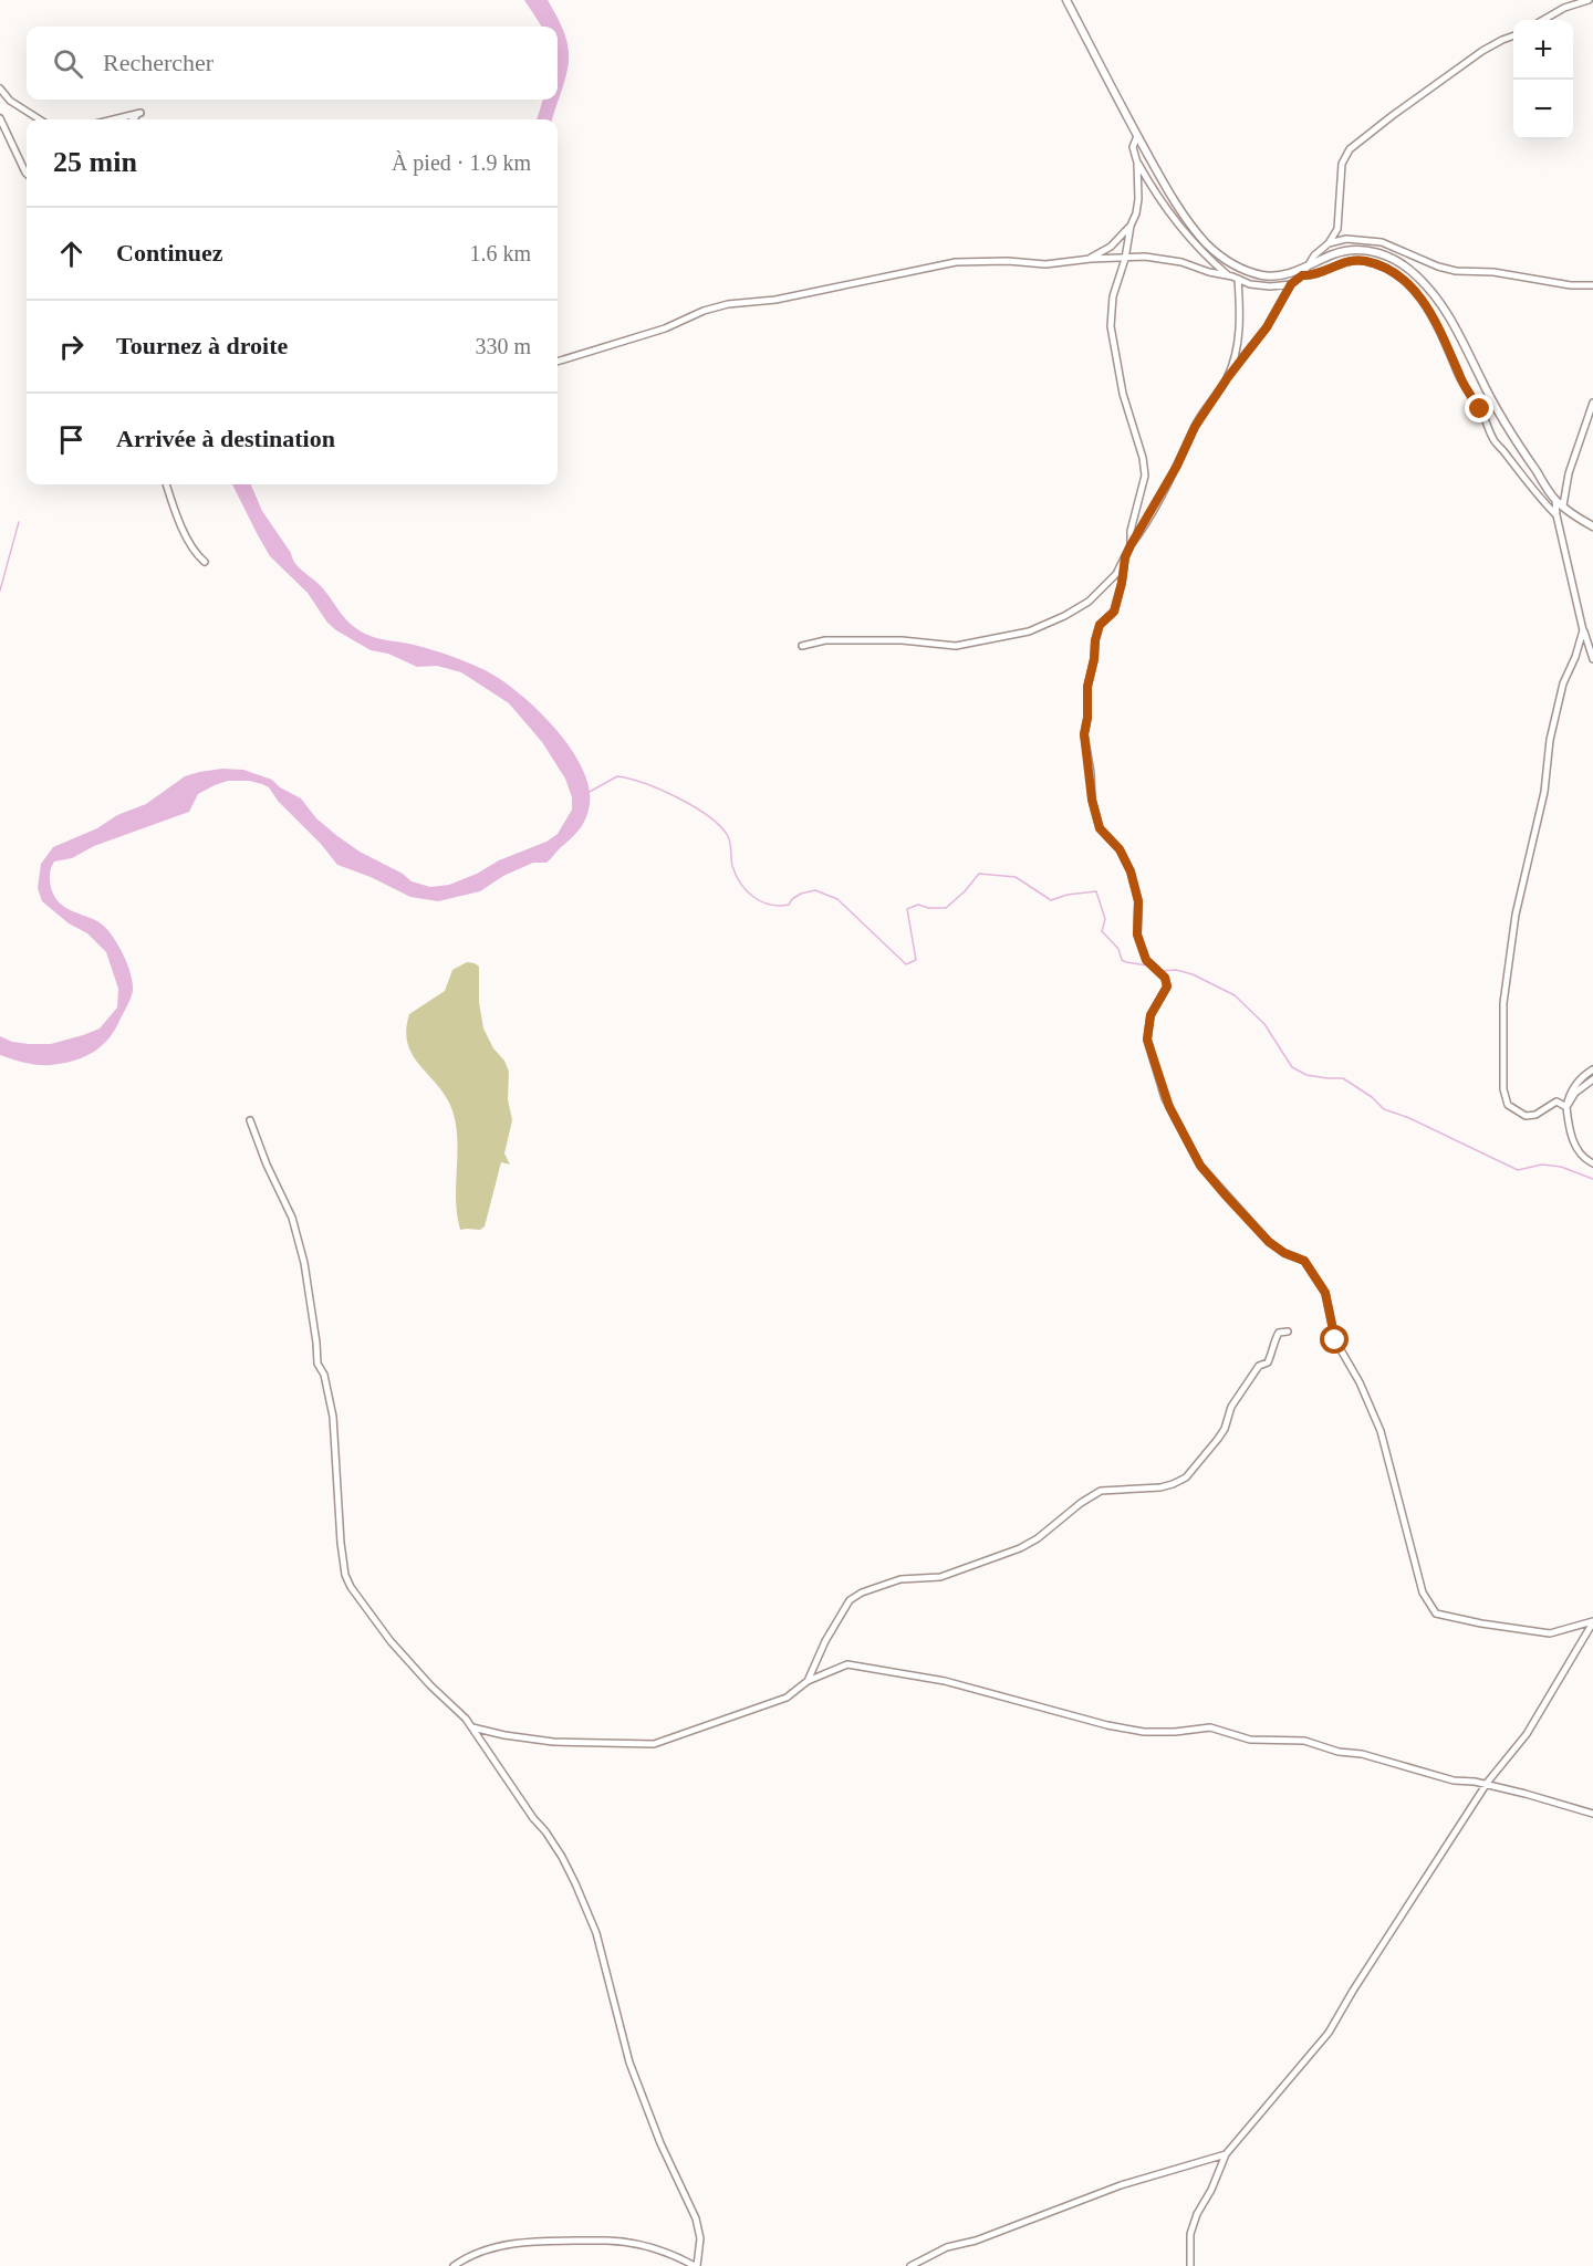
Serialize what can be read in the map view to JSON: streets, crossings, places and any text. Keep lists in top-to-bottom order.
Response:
{
  "page": {
    "map_buttons": ["+", "−"],
    "search": "Rechercher",
    "heading": ["25 min", "À pied · 1.9 km"],
    "list": [
      ["Continuez", "1.6 km"],
      ["Tournez à droite", "330 m"],
      "Arrivée à destination"
    ]
  }
}
